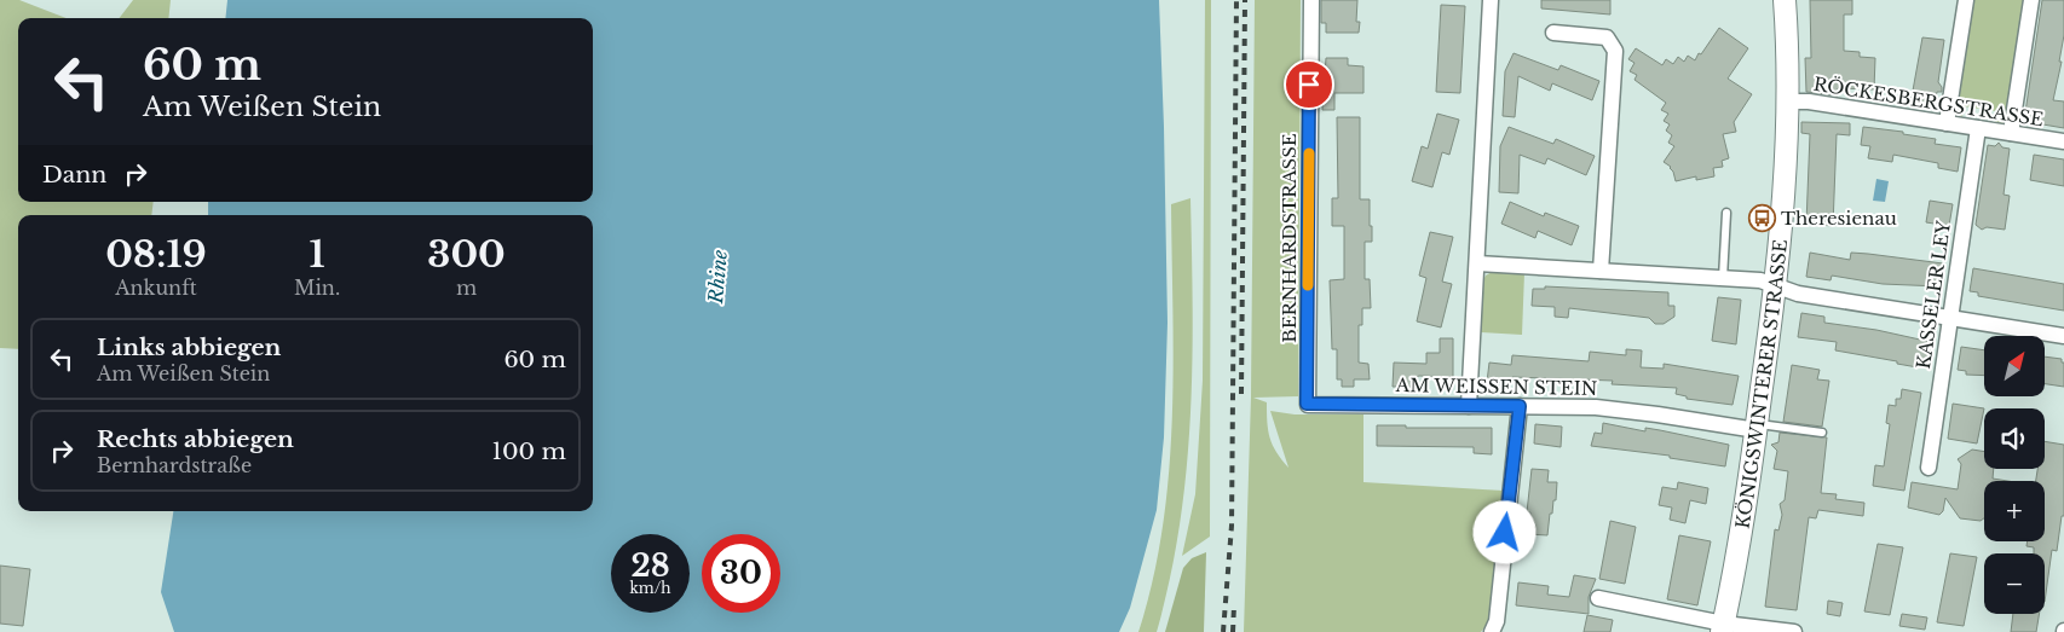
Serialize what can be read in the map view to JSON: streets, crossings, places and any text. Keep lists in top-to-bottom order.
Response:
{
  "streets": {
    "main road": ["KÖNIGSWINTERER STRASSE"],
    "street": [
      "RÖCKESBERGSTRASSE",
      "BERNHARDSTRASSE",
      "KASSELER LEY",
      "AM WEISSEN STEIN"
    ]
  },
  "crossings": [
    ["RÖCKESBERGSTRASSE", "KASSELER LEY"],
    ["RÖCKESBERGSTRASSE", "KÖNIGSWINTERER STRASSE"],
    ["BERNHARDSTRASSE", "AM WEISSEN STEIN"],
    ["KÖNIGSWINTERER STRASSE", "AM WEISSEN STEIN"]
  ],
  "water": ["Rhine"],
  "places": {
    "bus stop": ["Theresienau"]
  },
  "north": "top right",
  "page": {
    "turn": ["60 m", "Am Weißen Stein"],
    "then": "Dann",
    "eta": [
      "08:19",
      "Ankunft",
      "1",
      "Min.",
      "300",
      "m"
    ],
    "list": [
      {
        "name": "Links abbiegen",
        "note": "Am Weißen Stein",
        "value": "60 m"
      },
      {
        "name": "Rechts abbiegen",
        "note": "Bernhardstraße",
        "value": "100 m"
      }
    ],
    "map_buttons": ["+", "−"],
    "speed": "28 km/h",
    "limit": "30"
  }
}
